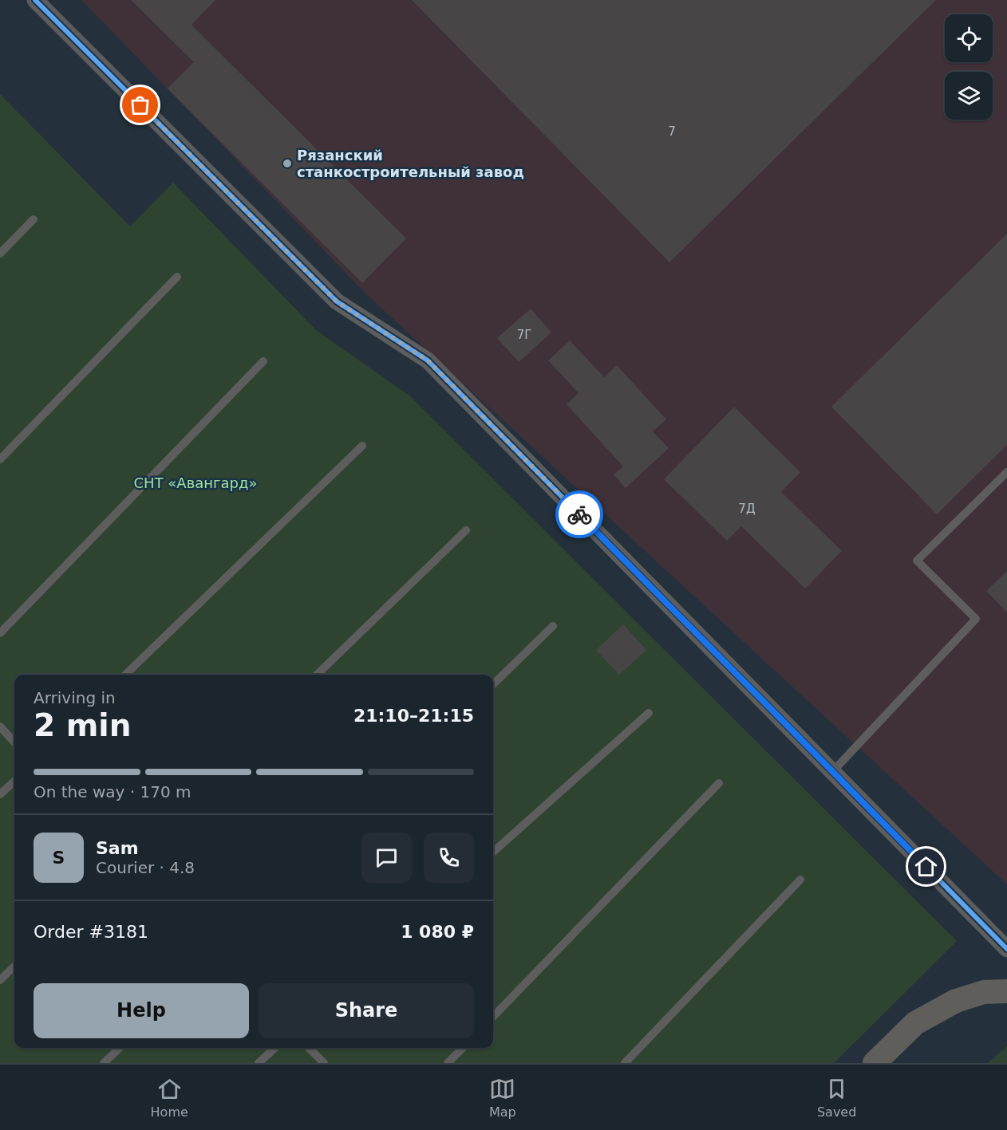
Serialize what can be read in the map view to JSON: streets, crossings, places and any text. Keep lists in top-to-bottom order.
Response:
{
  "parks": ["СНТ «Авангард»"],
  "places": ["Рязанский станкостроительный завод"],
  "house_numbers": ["7", "7Г", "7Д"],
  "page": {
    "heading": ["2 min", "Arriving in", "21:10–21:15"],
    "panel": [
      "Sam",
      "Courier · 4.8",
      "Order #3181",
      "1 080 ₽"
    ],
    "bar": "On the way · 170 m",
    "round": "S",
    "buttons": ["Help", "Share"],
    "tabs": ["Home", "Map", "Saved"]
  }
}
